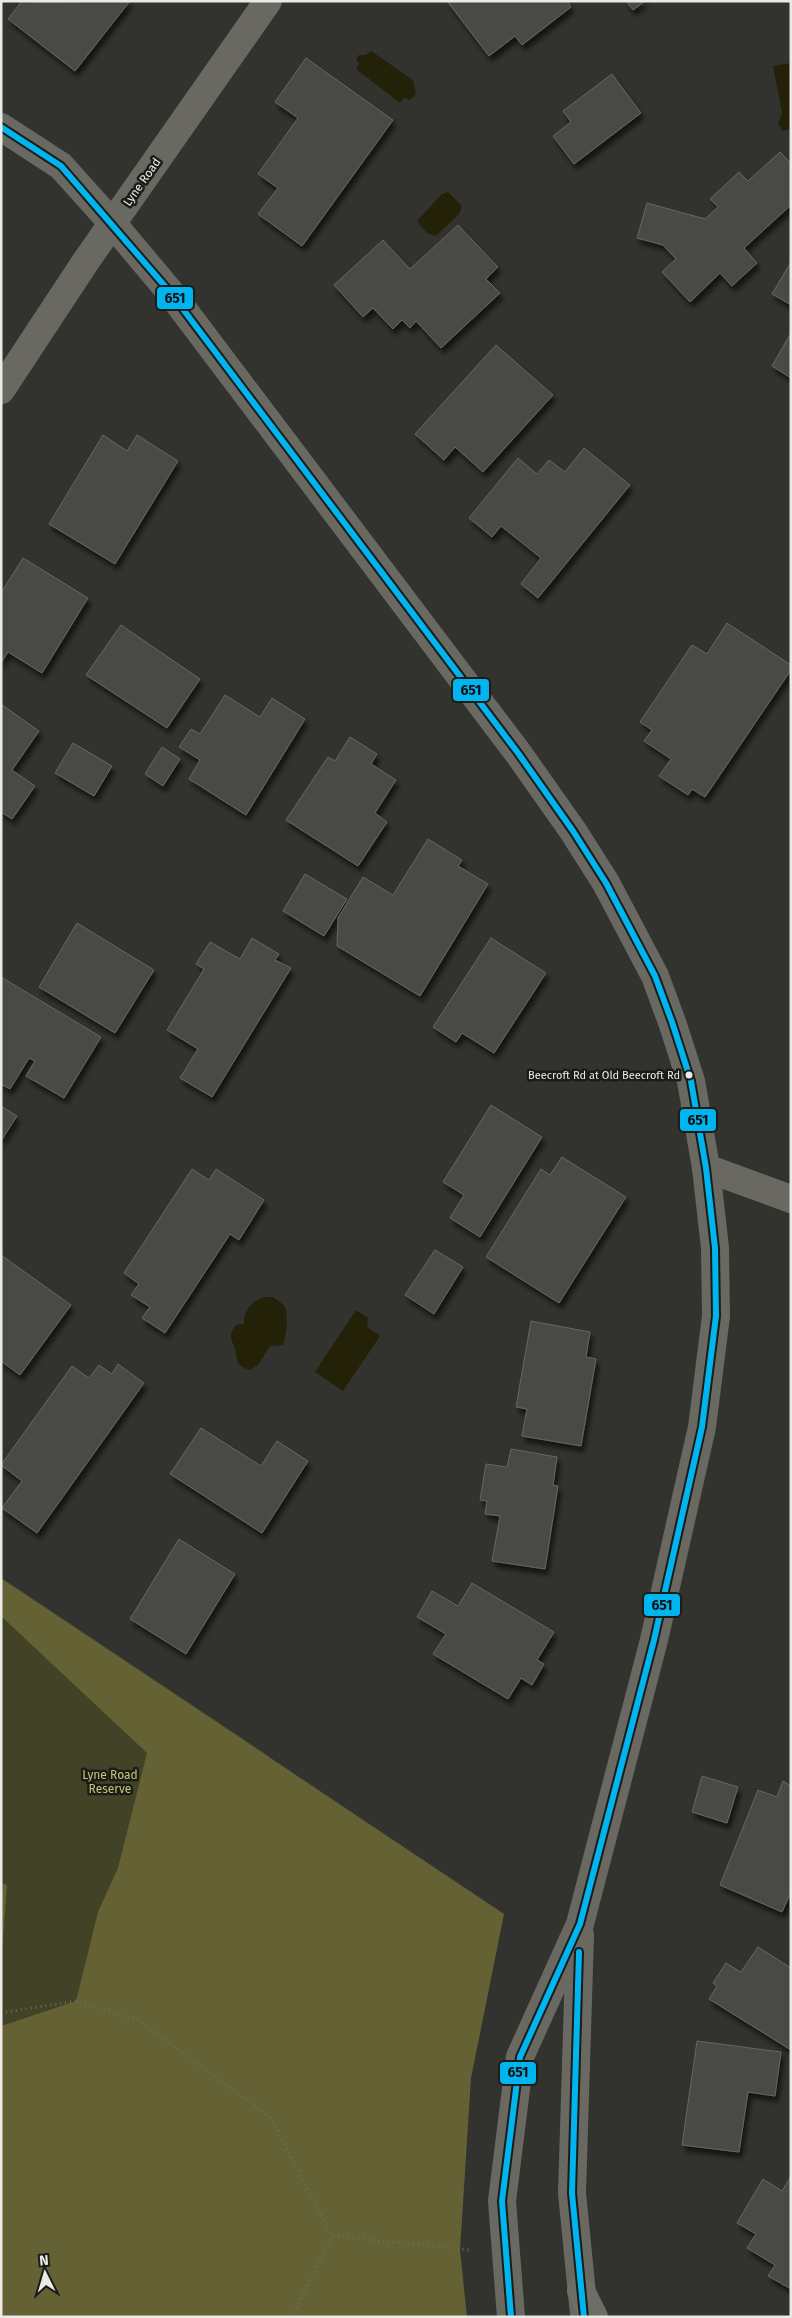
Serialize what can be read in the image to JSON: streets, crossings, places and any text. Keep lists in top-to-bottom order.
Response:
{
  "streets": {
    "street": ["Lyne Road"]
  },
  "parks": ["Lyne Road Reserve"],
  "places": ["Beecroft Rd at Old Beecroft Rd"],
  "lines": ["transit line 651"],
  "north": "top"
}
